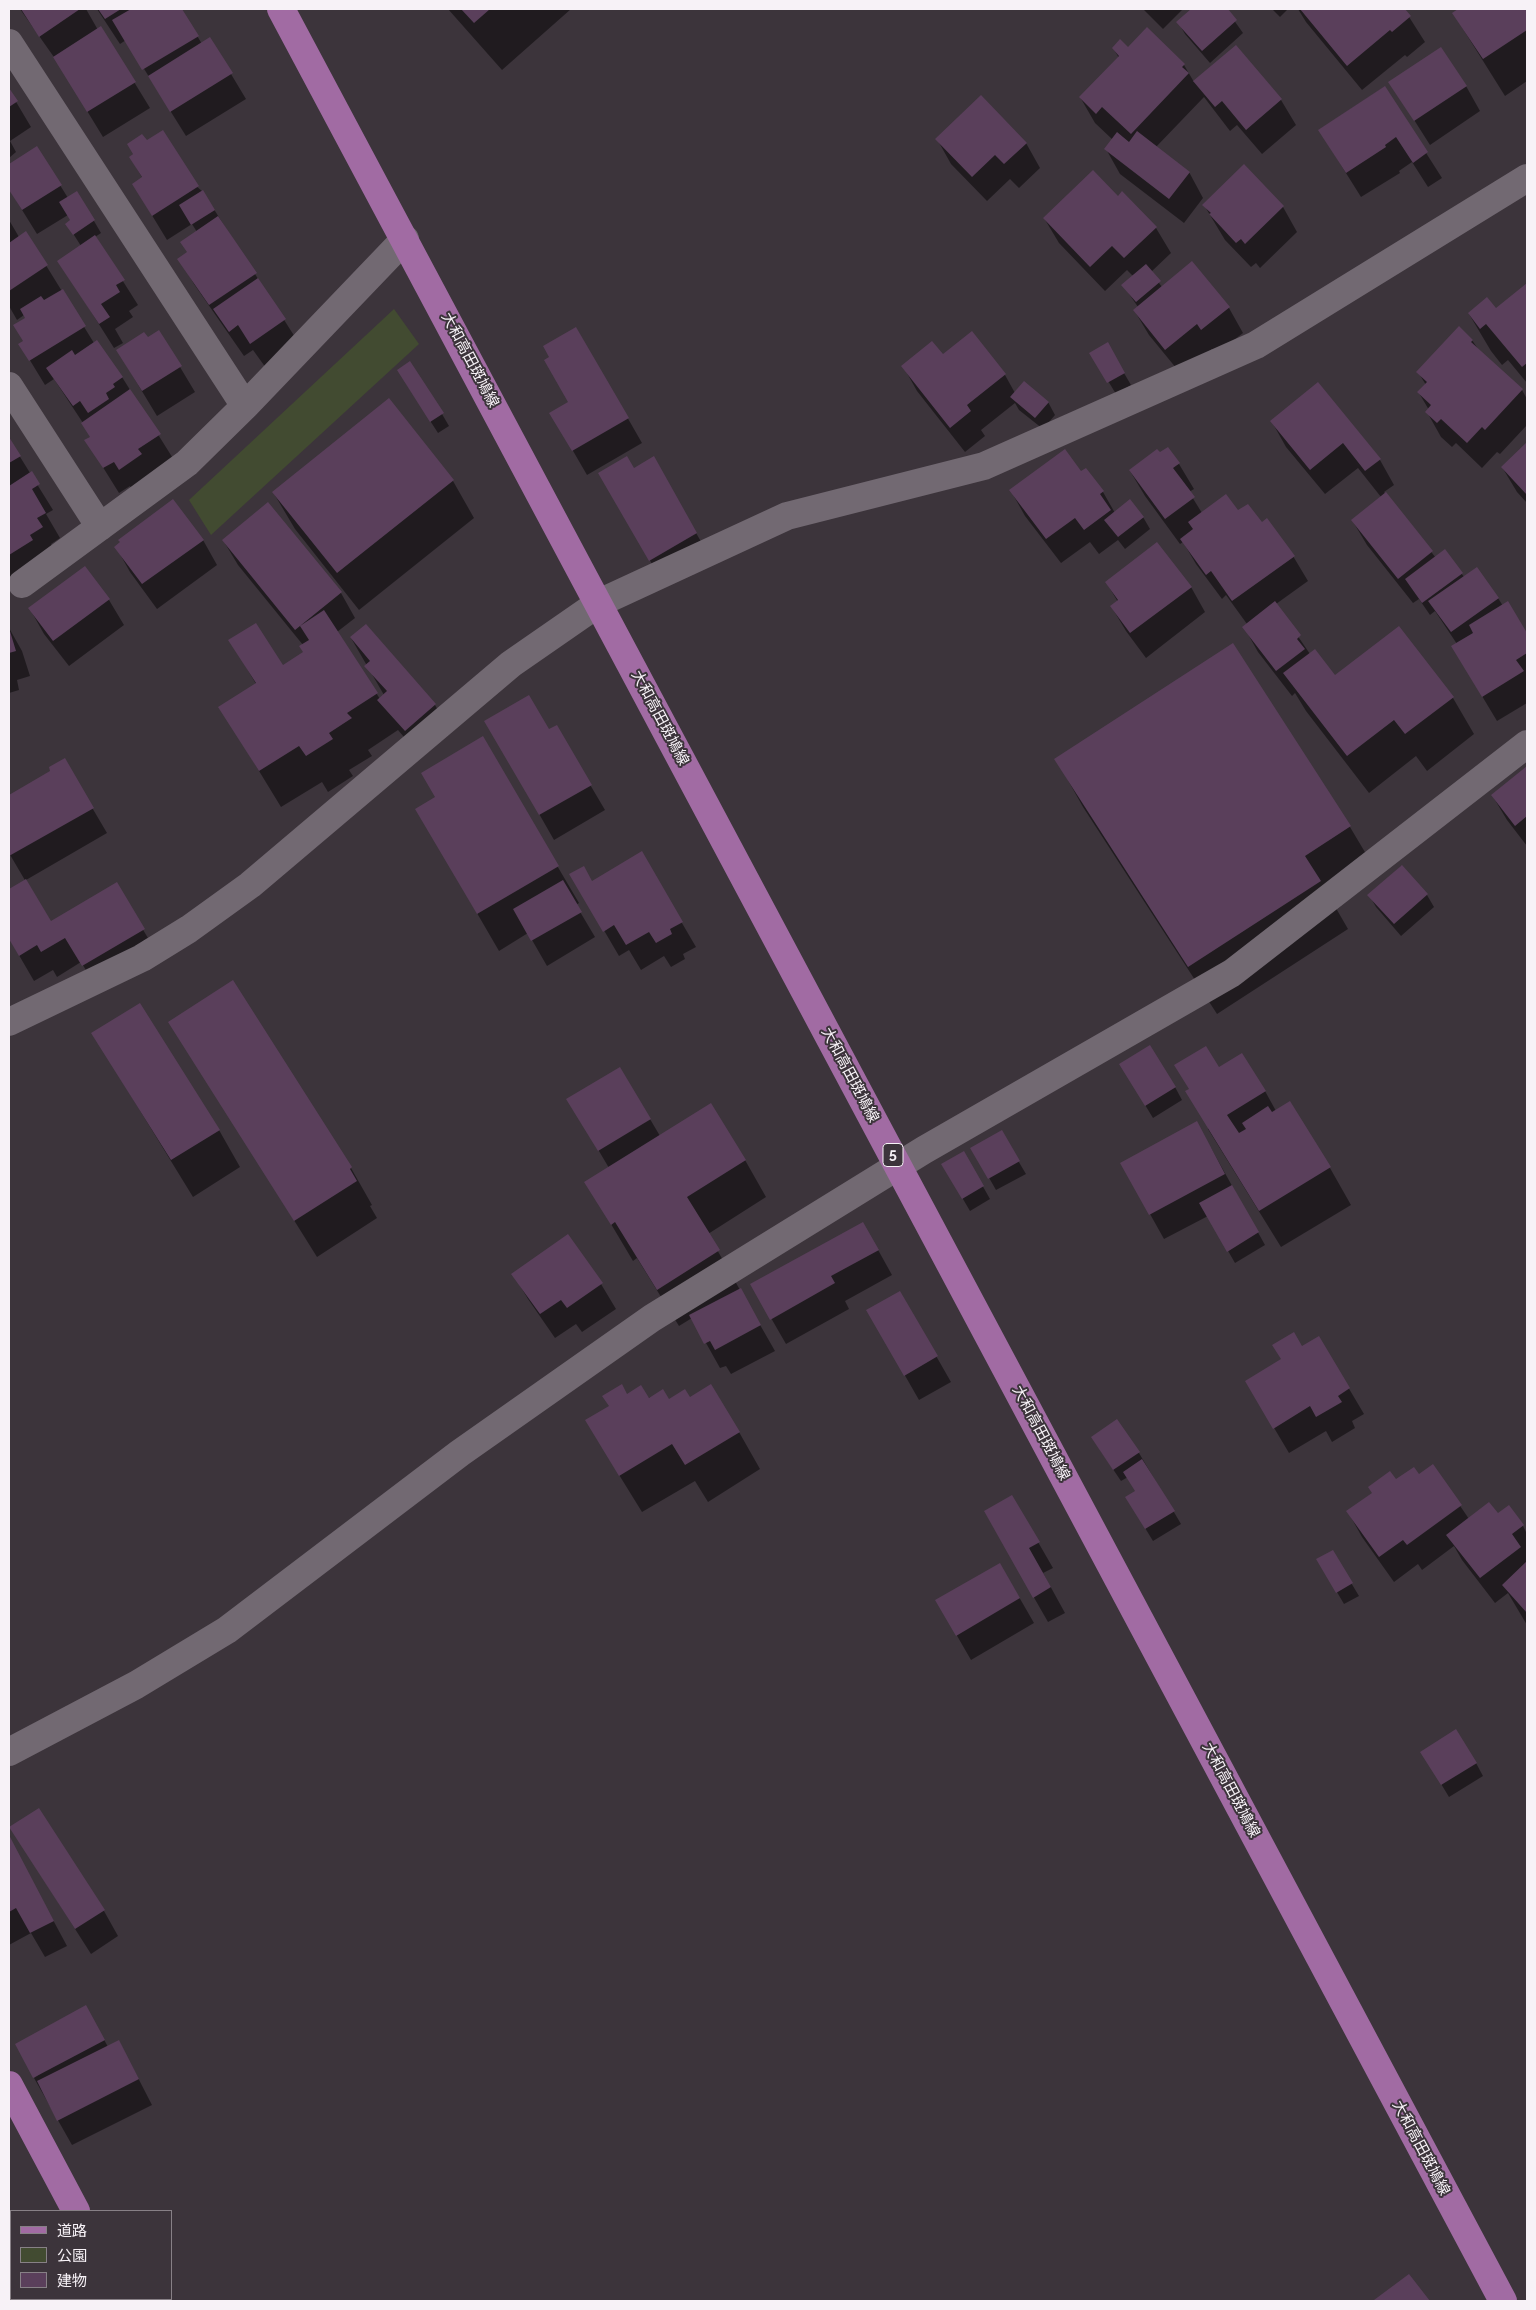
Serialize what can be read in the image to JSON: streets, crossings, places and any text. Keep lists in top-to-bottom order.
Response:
{
  "streets": {
    "main road": ["大和高田斑鳩線", "5"]
  },
  "legend": ["道路", "公園", "建物"]
}
